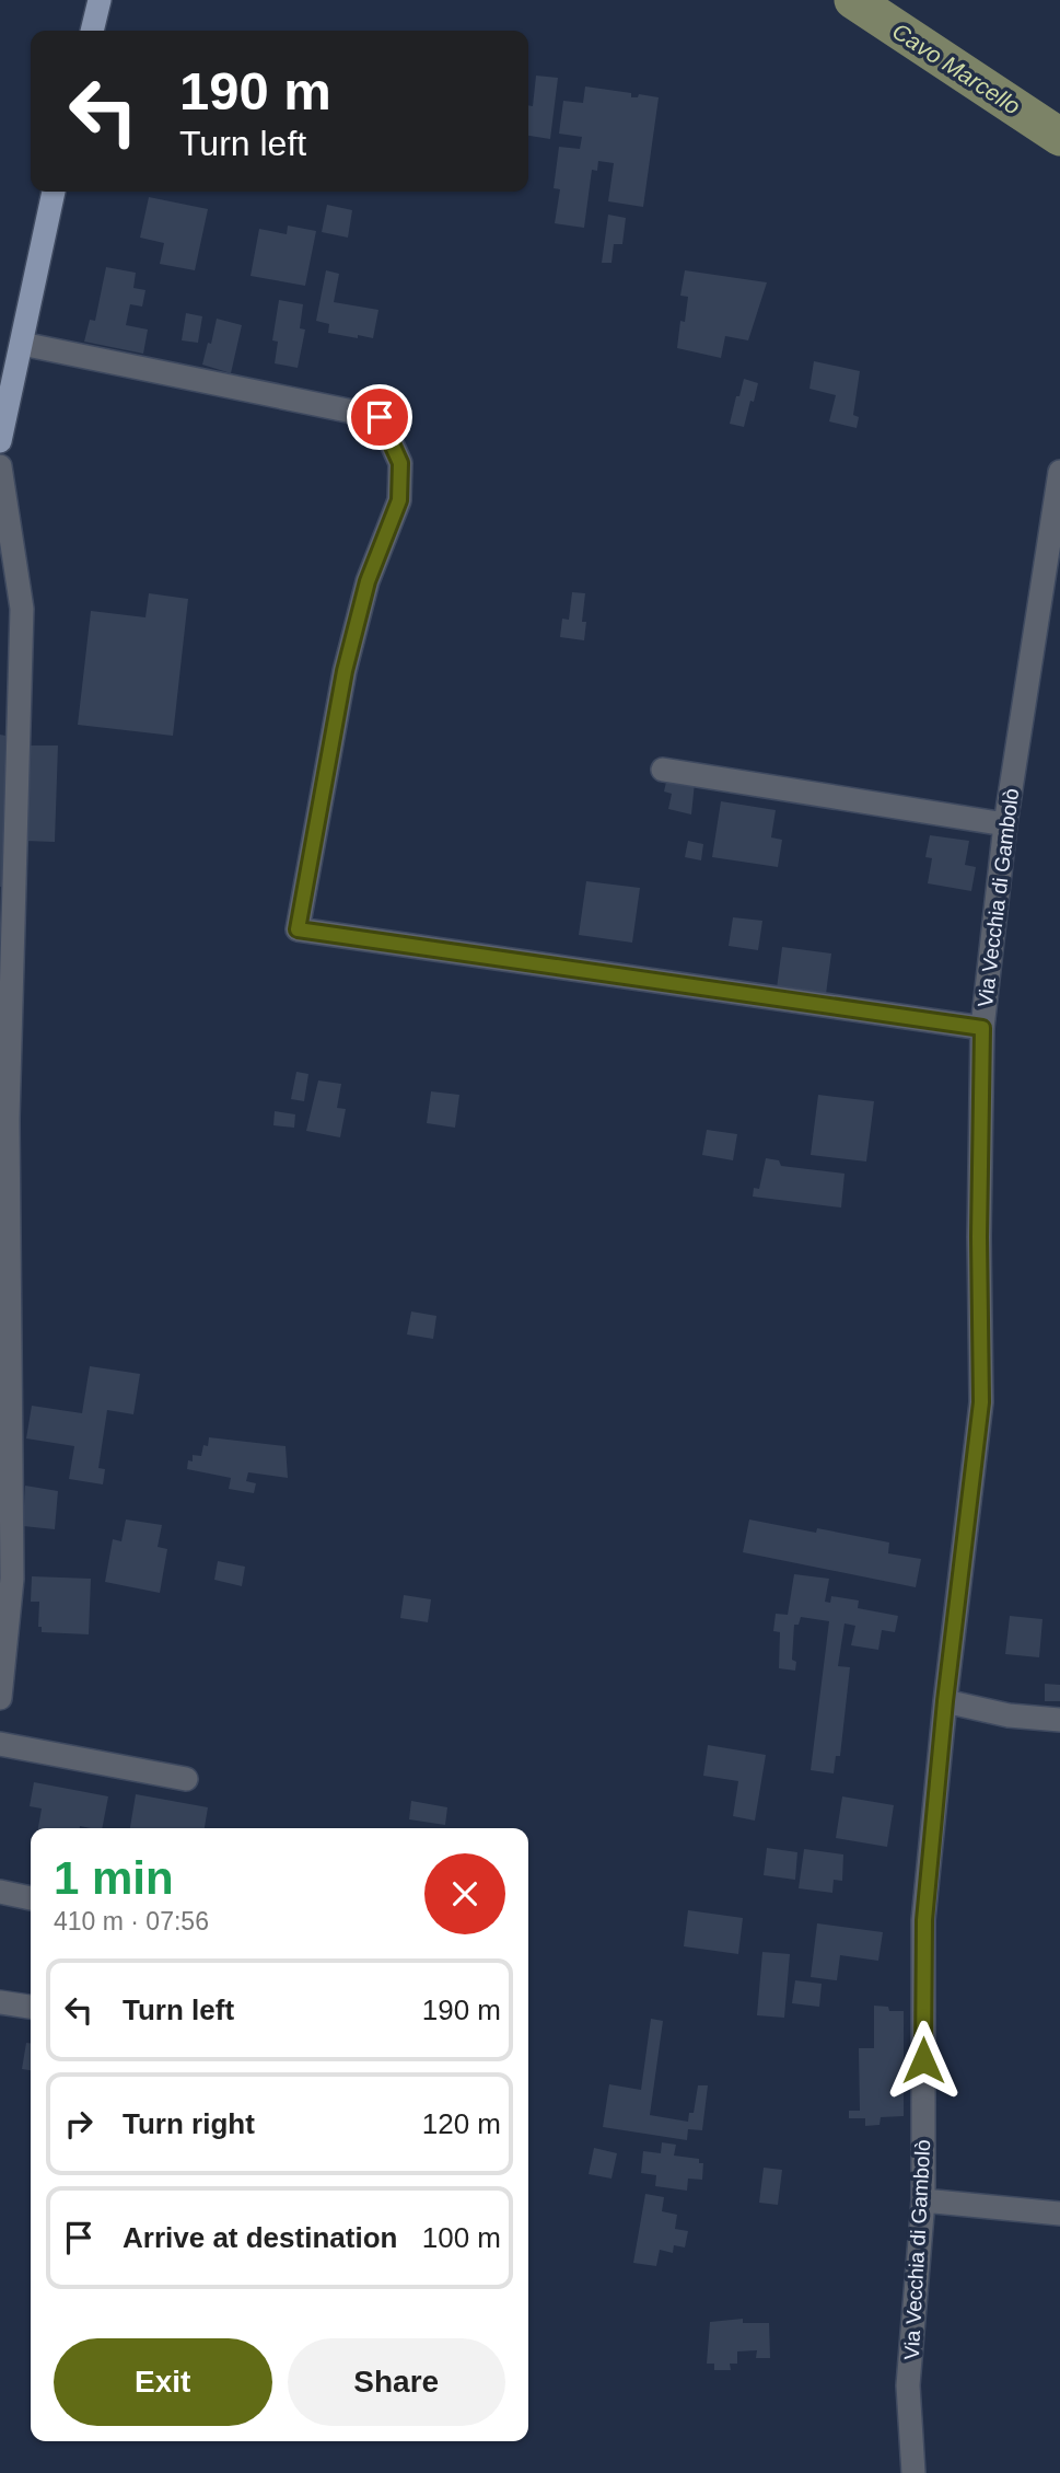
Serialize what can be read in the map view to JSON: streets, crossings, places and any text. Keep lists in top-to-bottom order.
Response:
{
  "streets": {
    "street": ["Via Vecchia di Gambolò"]
  },
  "water": ["Cavo Marcello"],
  "page": {
    "turn": ["190 m", "Turn left"],
    "heading": ["1 min", "410 m · 07:56"],
    "list": [
      {
        "name": "Turn left",
        "value": "190 m"
      },
      {
        "name": "Turn right",
        "value": "120 m"
      },
      {
        "name": "Arrive at destination",
        "value": "100 m"
      }
    ],
    "buttons": ["Exit", "Share"]
  }
}
